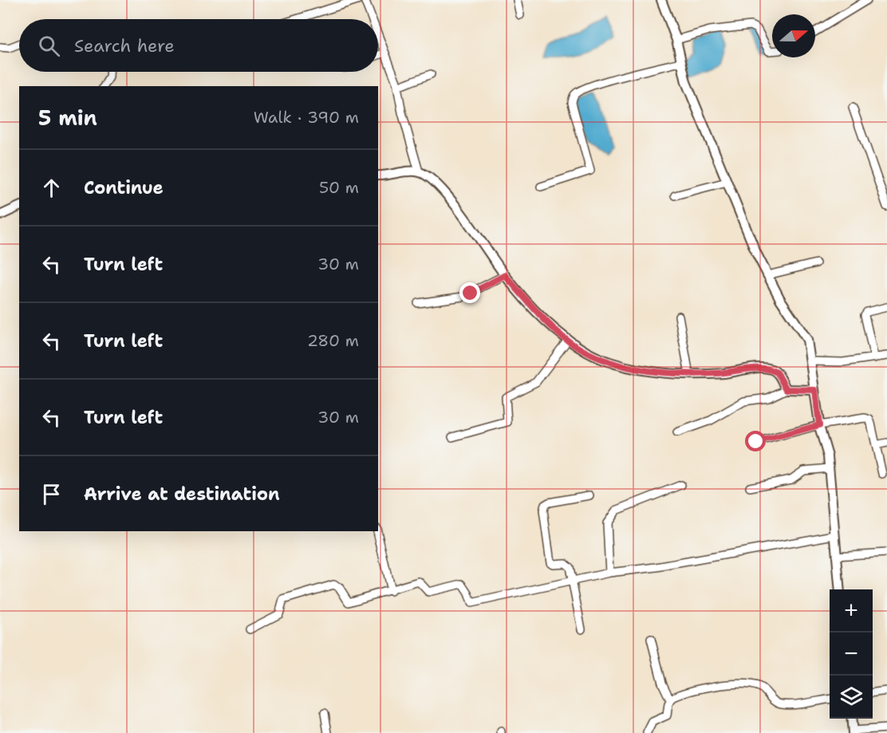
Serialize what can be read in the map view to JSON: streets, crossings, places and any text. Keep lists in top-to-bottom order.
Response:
{
  "north": "right",
  "page": {
    "search": "Search here",
    "heading": ["5 min", "Walk · 390 m"],
    "list": [
      ["Continue", "50 m"],
      ["Turn left", "30 m"],
      ["Turn left", "280 m"],
      ["Turn left", "30 m"],
      "Arrive at destination"
    ],
    "map_buttons": ["+", "−"]
  }
}
